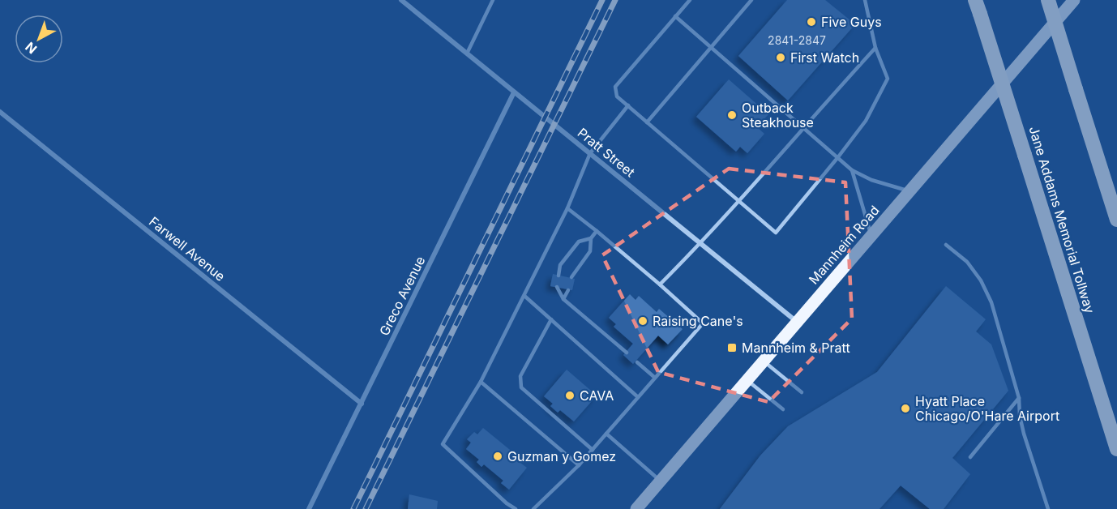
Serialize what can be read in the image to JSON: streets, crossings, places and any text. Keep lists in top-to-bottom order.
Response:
{
  "streets": {
    "highway": ["Jane Addams Memorial Tollway"],
    "main road": ["Mannheim Road"],
    "street": ["Pratt Street", "Farwell Avenue", "Greco Avenue"]
  },
  "crossings": [
    ["Pratt Street", "Mannheim Road"],
    ["Pratt Street", "Greco Avenue"],
    ["Farwell Avenue", "Greco Avenue"]
  ],
  "places": {
    "other": [
      "Five Guys",
      "First Watch",
      "Outback Steakhouse",
      "Raising Cane's",
      "CAVA",
      "Hyatt Place Chicago/O'Hare Airport",
      "Guzman y Gomez"
    ],
    "transit": ["Mannheim & Pratt"]
  },
  "house_numbers": ["2841-2847"],
  "north": "bottom left"
}
